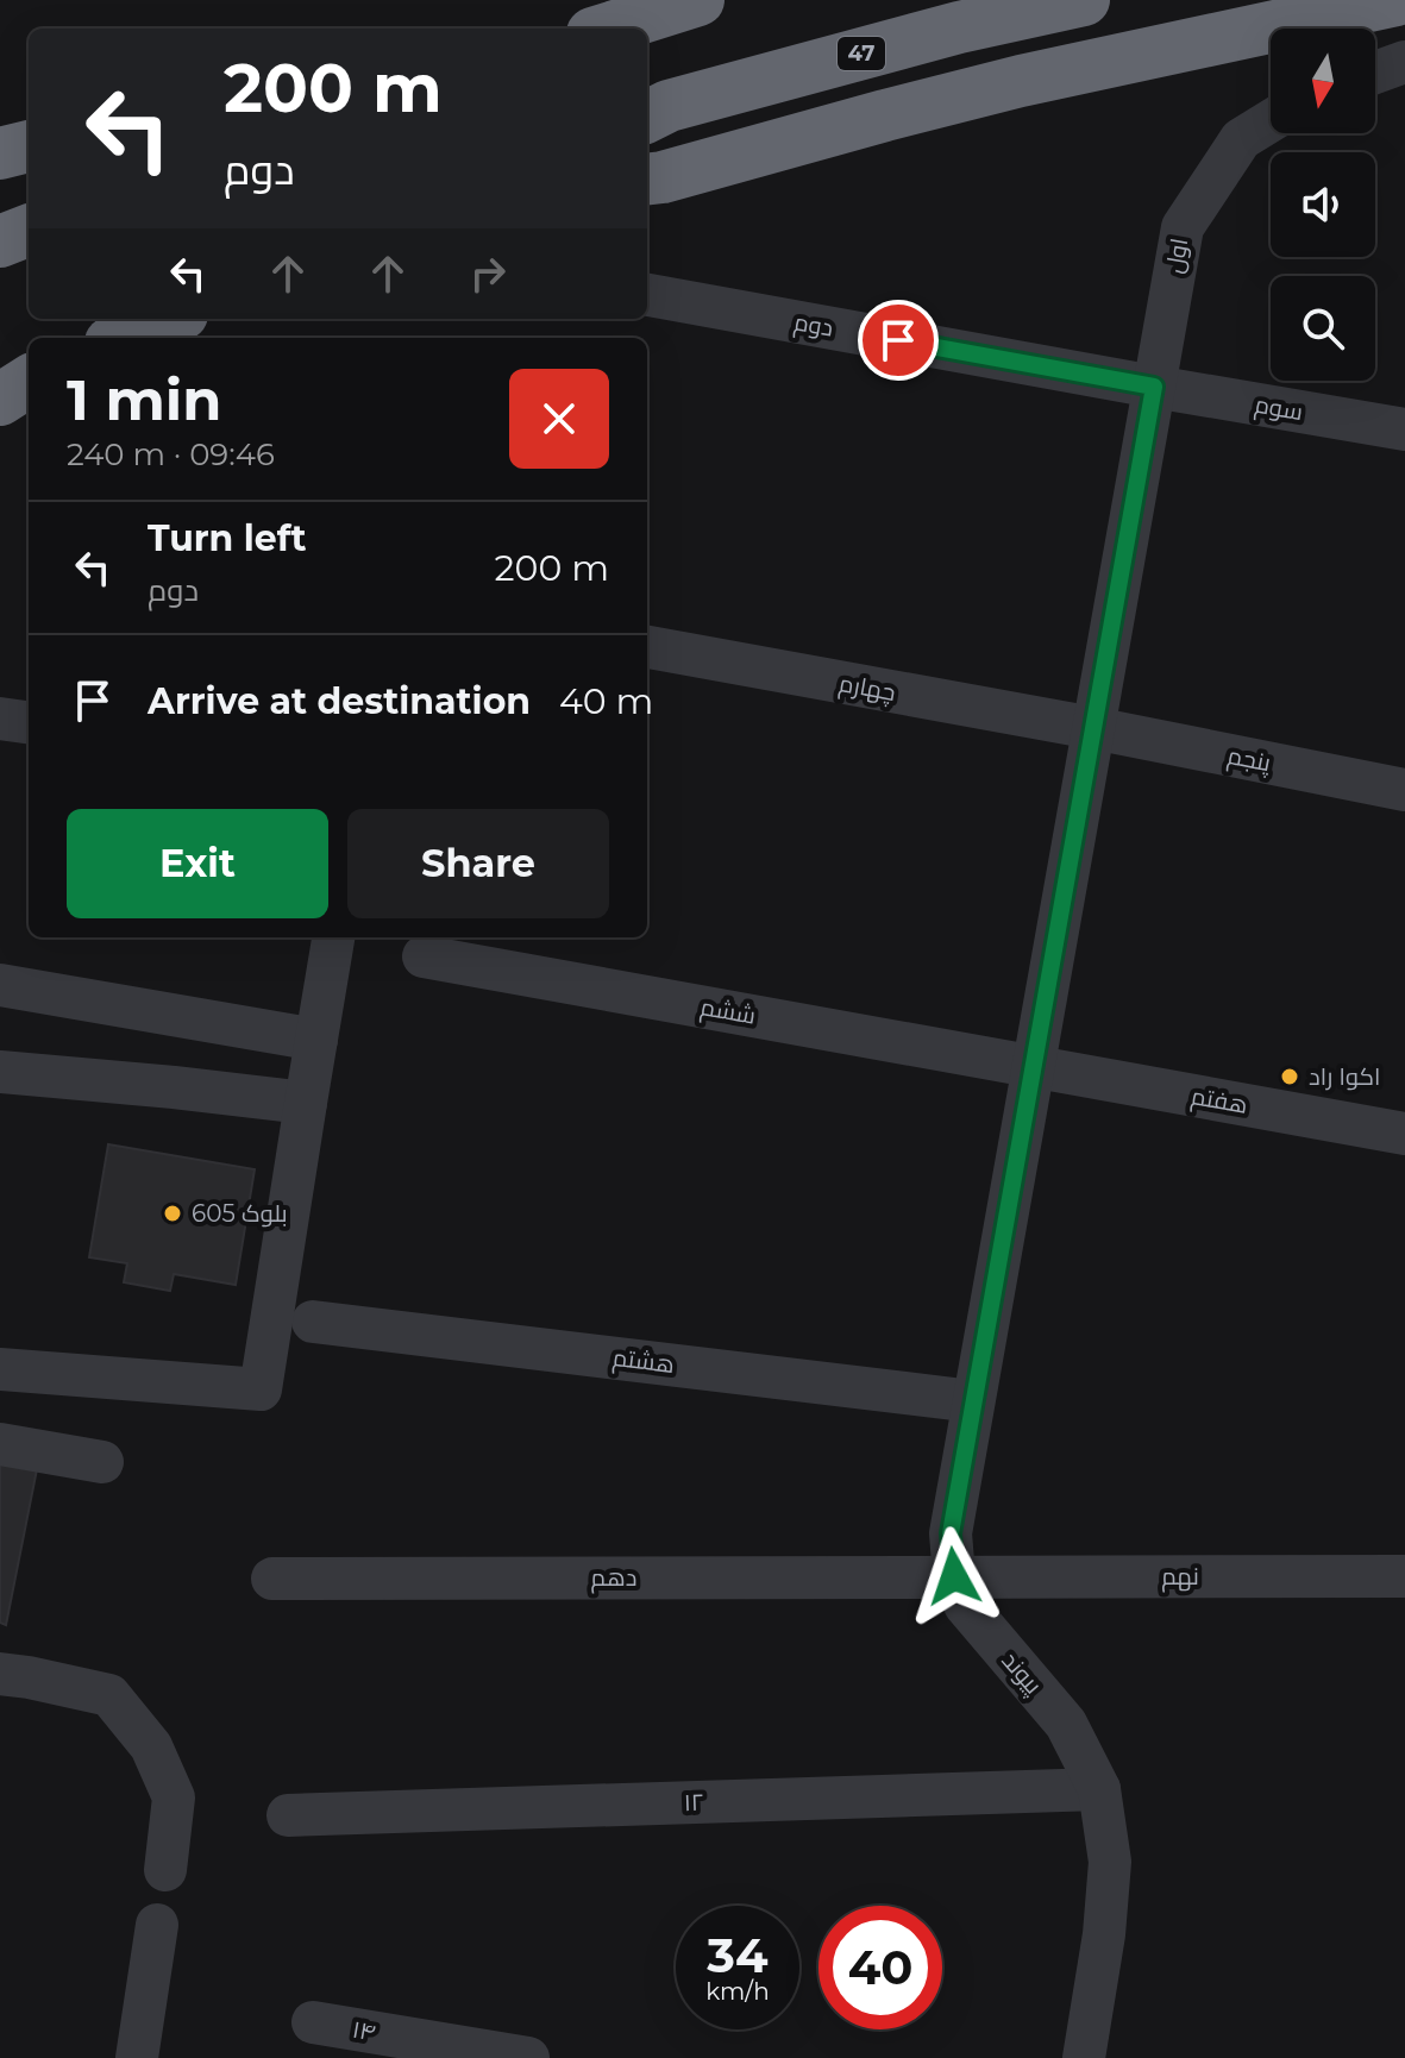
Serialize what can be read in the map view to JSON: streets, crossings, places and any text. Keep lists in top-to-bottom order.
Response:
{
  "streets": {
    "highway": ["47"],
    "street": [
      "اول",
      "دوم",
      "سوم",
      "چهارم",
      "پنجم",
      "ششم",
      "هفتم",
      "هشتم",
      "نهم",
      "دهم",
      "پیوند",
      "۱۲",
      "۱۴"
    ]
  },
  "crossings": [
    ["اول", "دوم"],
    ["اول", "سوم"],
    ["اول", "پیوند"],
    ["دوم", "سوم"],
    ["دوم", "پیوند"],
    ["سوم", "پیوند"],
    ["چهارم", "پنجم"],
    ["چهارم", "پیوند"],
    ["پنجم", "پیوند"],
    ["ششم", "هفتم"],
    ["ششم", "پیوند"],
    ["هفتم", "پیوند"],
    ["هشتم", "پیوند"],
    ["نهم", "دهم"],
    ["نهم", "پیوند"],
    ["دهم", "پیوند"],
    ["پیوند", "۱۲"]
  ],
  "places": ["اکوا راد", "بلوک 605"],
  "north": "bottom",
  "page": {
    "turn": ["200 m", "دوم"],
    "heading": ["1 min", "240 m · 09:46"],
    "list": [
      {
        "name": "Turn left",
        "note": "دوم",
        "value": "200 m"
      },
      {
        "name": "Arrive at destination",
        "value": "40 m"
      }
    ],
    "buttons": ["Exit", "Share"],
    "speed": "34 km/h",
    "limit": "40"
  }
}
